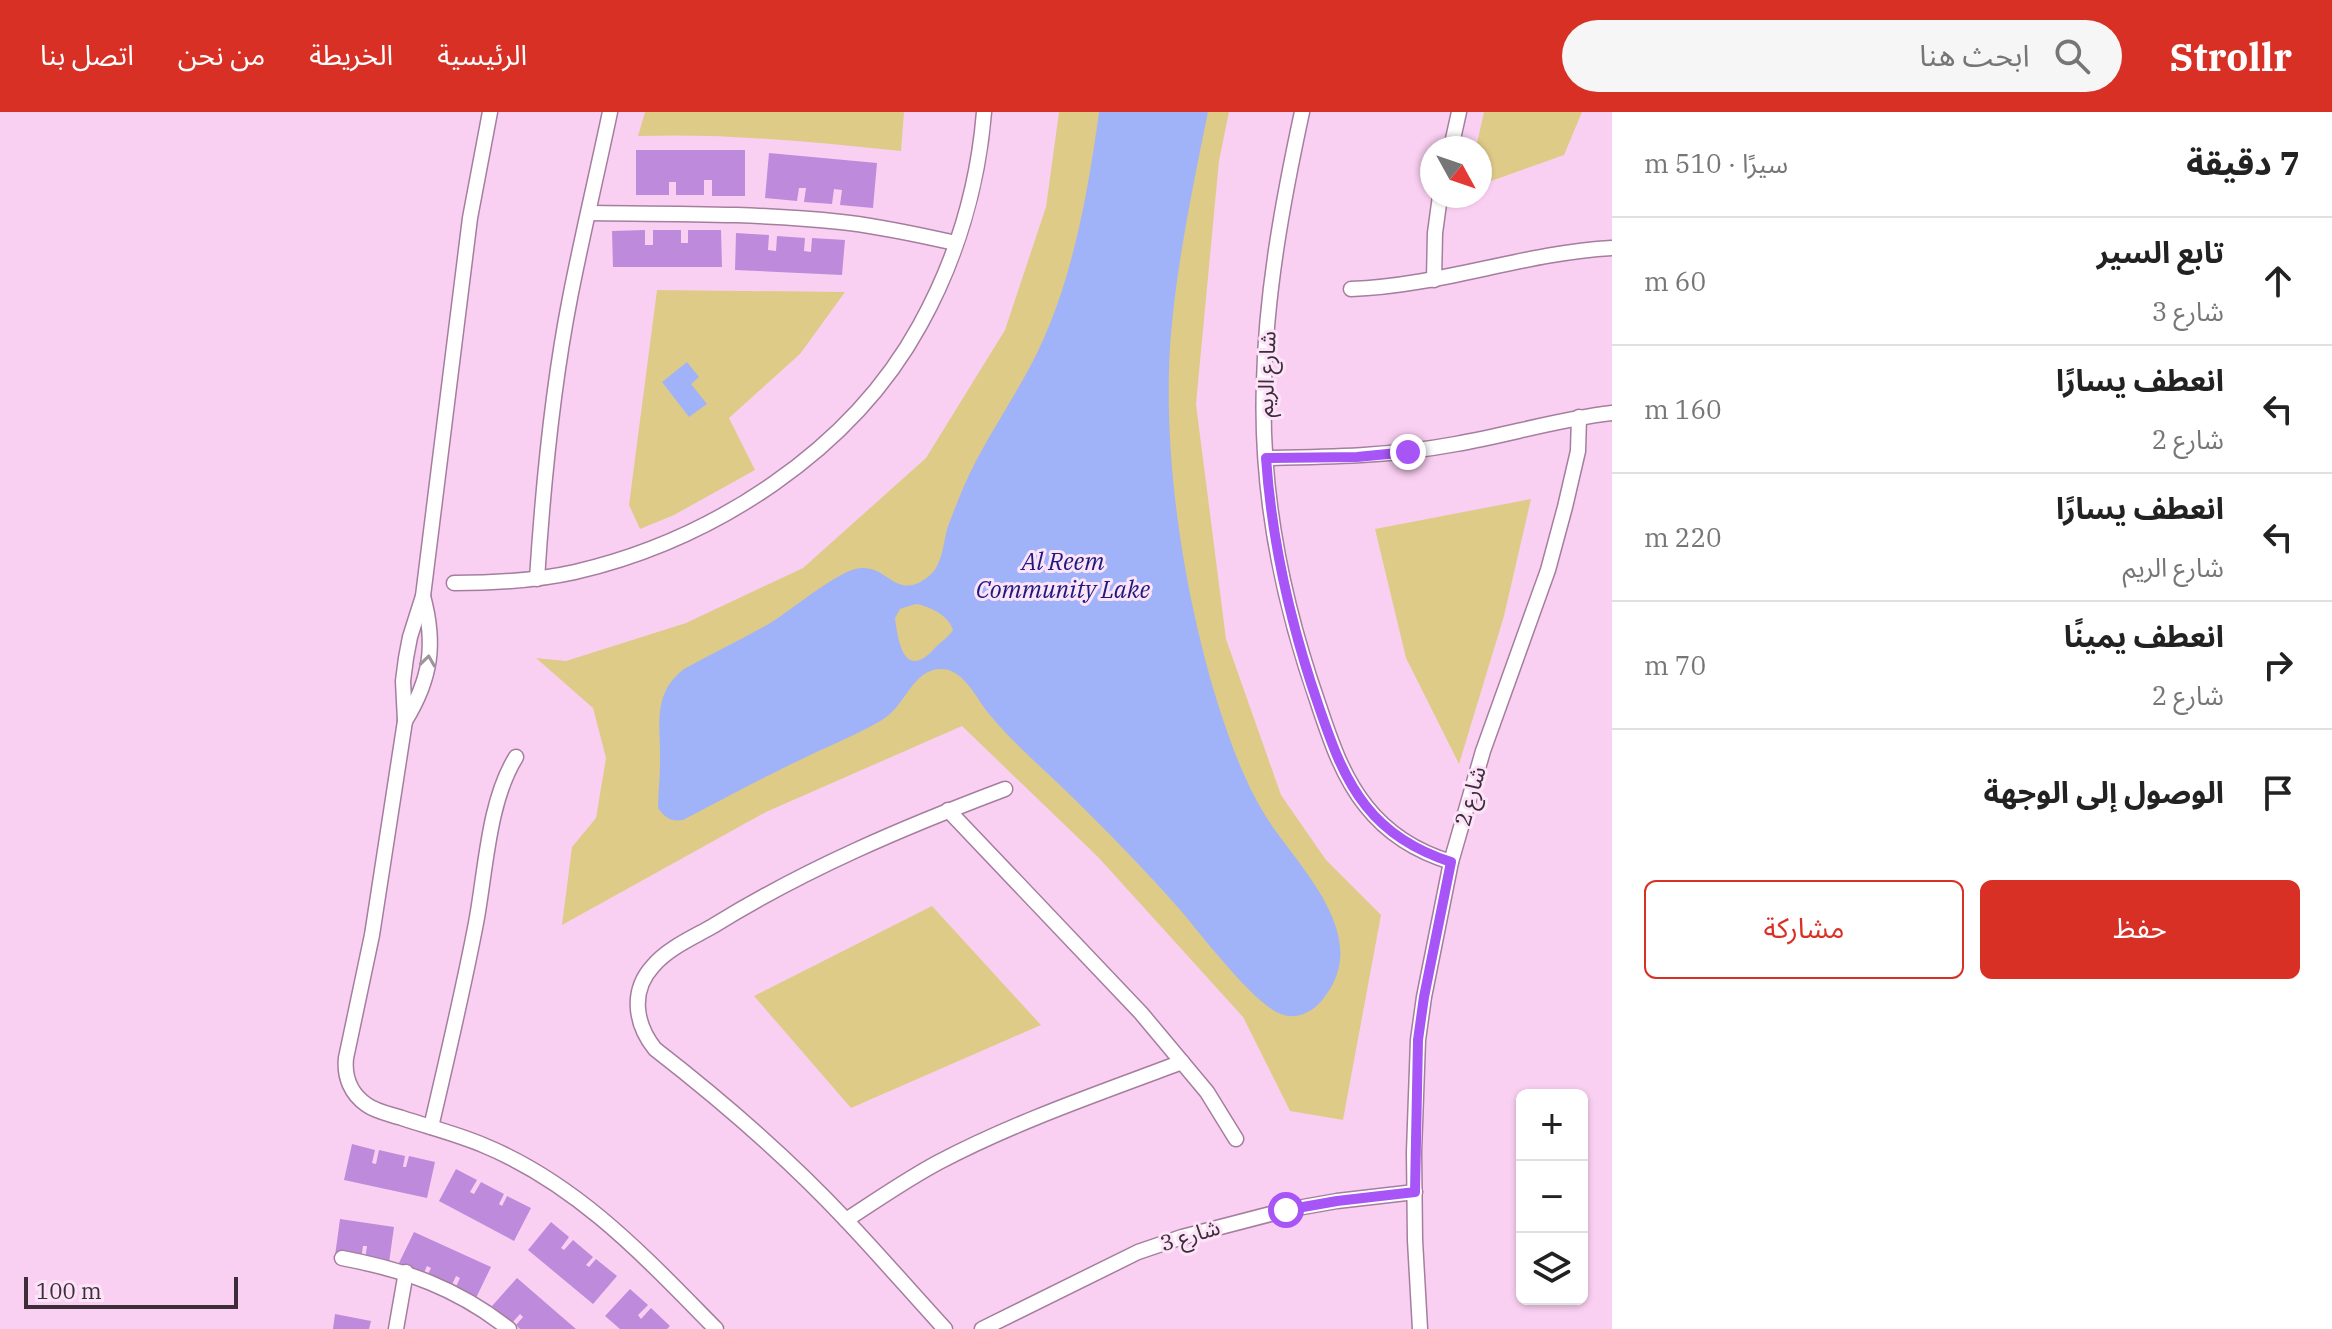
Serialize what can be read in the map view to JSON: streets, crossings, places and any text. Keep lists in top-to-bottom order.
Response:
{
  "streets": {
    "street": ["شارع الريم", "شارع 2", "شارع 3"]
  },
  "crossings": [
    ["شارع الريم", "شارع 2"],
    ["شارع 2", "شارع 3"]
  ],
  "water": ["Al Reem Community Lake"],
  "scale_bar": "100 m",
  "north": "bottom right",
  "page": {
    "header": "Strollr",
    "search": "ابحث هنا",
    "nav": [
      "الرئيسية",
      "الخريطة",
      "من نحن",
      "اتصل بنا"
    ],
    "heading": ["7 دقيقة", "سيرًا · 510 m"],
    "list": [
      ["تابع السير", "شارع 3", "60 m"],
      ["انعطف يسارًا", "شارع 2", "160 m"],
      ["انعطف يسارًا", "شارع الريم", "220 m"],
      ["انعطف يمينًا", "شارع 2", "70 m"],
      "الوصول إلى الوجهة"
    ],
    "buttons": ["حفظ", "مشاركة"],
    "map_buttons": ["+", "−"],
    "scale": "100 m"
  }
}
